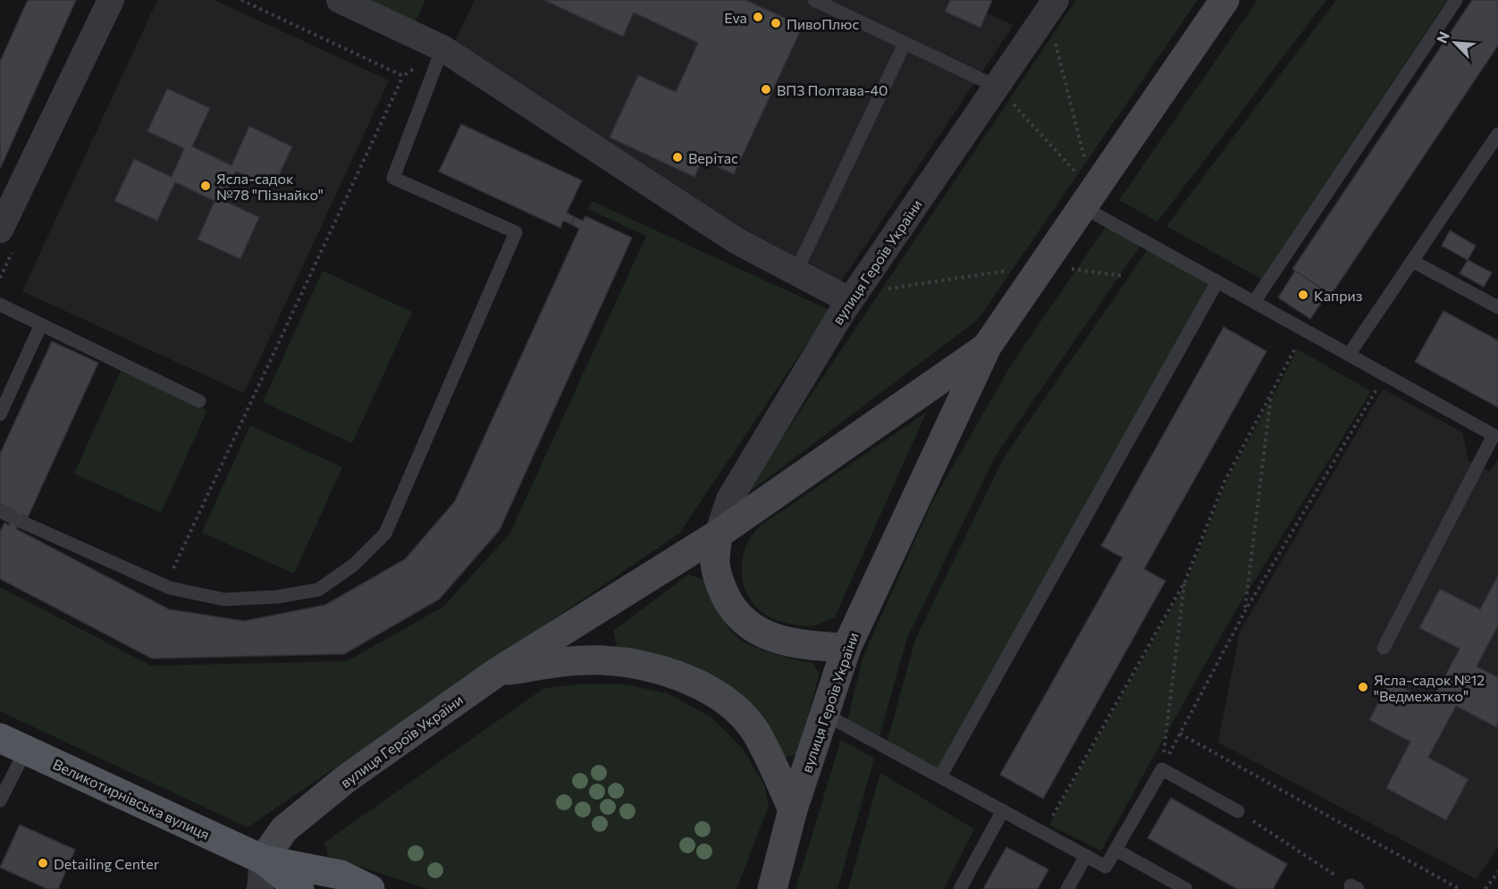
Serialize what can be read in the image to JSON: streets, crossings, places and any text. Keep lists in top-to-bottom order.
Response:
{
  "streets": {
    "main road": ["вулиця Героїв України", "Великотирнівська вулиця"]
  },
  "crossings": [
    ["вулиця Героїв України", "Великотирнівська вулиця"]
  ],
  "places": [
    "Eva",
    "ПивоПлюс",
    "ВПЗ Полтава-40",
    "Верітас",
    "Ясла-садок №78 \"Пізнайко\"",
    "Каприз",
    "Ясла-садок №12 \"Ведмежатко\"",
    "Detailing Center"
  ],
  "north": "top left"
}
